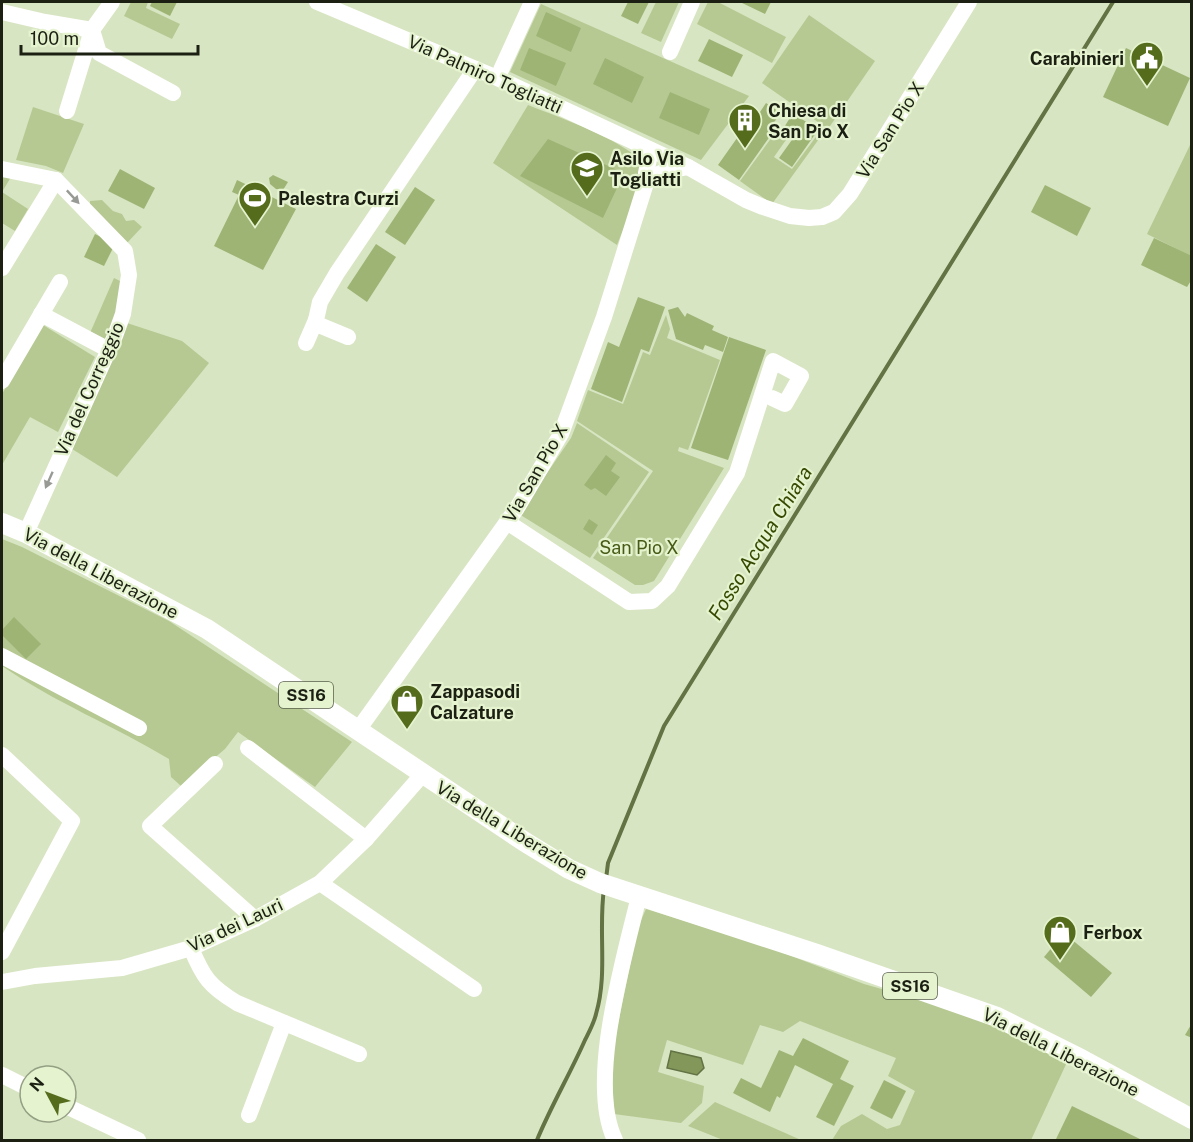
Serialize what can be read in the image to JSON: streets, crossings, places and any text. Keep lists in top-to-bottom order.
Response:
{
  "streets": {
    "main road": ["Via della Liberazione", "SS16"],
    "street": [
      "Via Palmiro Togliatti",
      "Via San Pio X",
      "Via del Correggio",
      "Via dei Lauri"
    ]
  },
  "crossings": [
    ["Via Palmiro Togliatti", "Via San Pio X"],
    ["Via San Pio X", "Via della Liberazione"],
    ["Via del Correggio", "Via della Liberazione"],
    ["Via della Liberazione", "Via dei Lauri"]
  ],
  "one_way": ["Via del Correggio"],
  "water": ["Fosso Acqua Chiara"],
  "parks": ["San Pio X"],
  "places": {
    "public building": ["Carabinieri"],
    "building": ["Chiesa di San Pio X"],
    "school or university": ["Asilo Via Togliatti"],
    "sports": ["Palestra Curzi"],
    "shop": ["Zappasodi Calzature", "Ferbox"]
  },
  "scale_bar": "100 m",
  "north": "top left"
}
